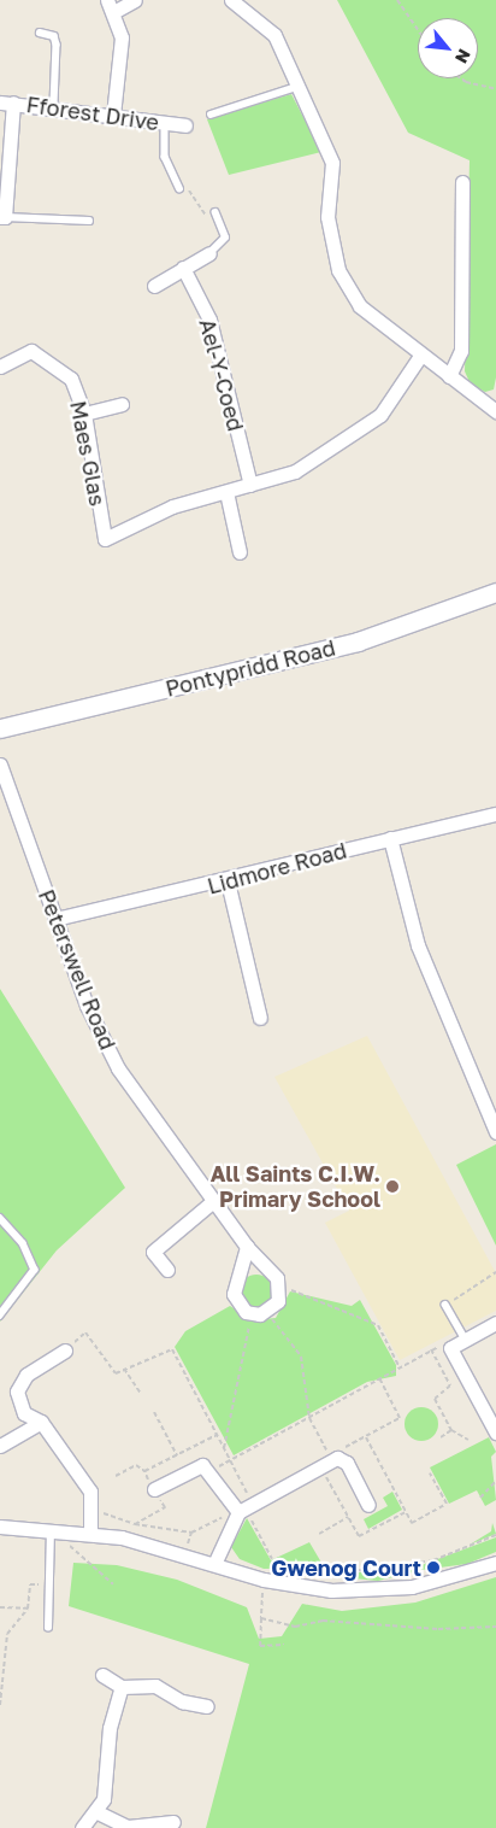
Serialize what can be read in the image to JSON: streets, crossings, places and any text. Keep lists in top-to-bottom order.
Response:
{
  "streets": {
    "main road": ["Pontypridd Road"],
    "street": [
      "Fforest Drive",
      "Ael-Y-Coed",
      "Maes Glas",
      "Lidmore Road",
      "Peterswell Road"
    ]
  },
  "crossings": [
    ["Lidmore Road", "Peterswell Road"]
  ],
  "places": ["All Saints C.I.W. Primary School", "Gwenog Court"],
  "north": "bottom right"
}
